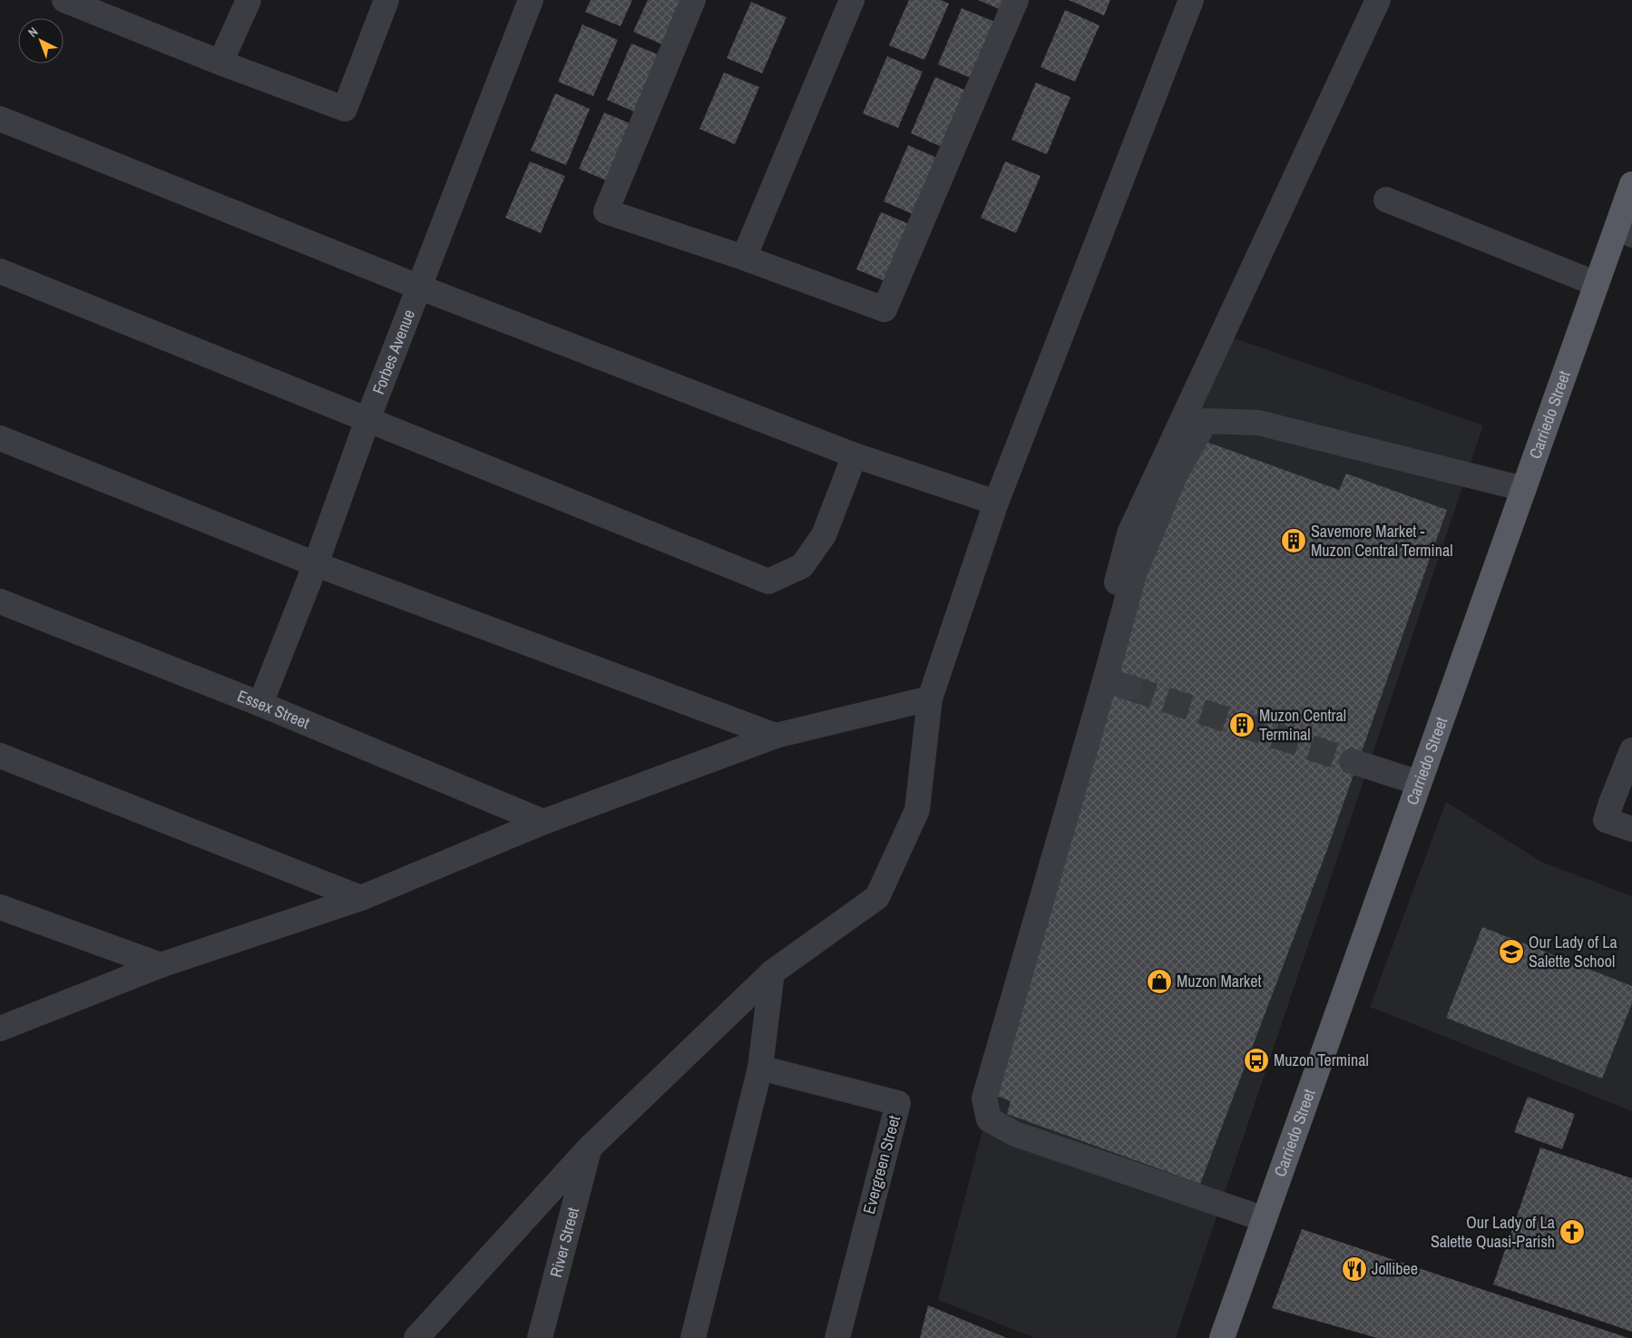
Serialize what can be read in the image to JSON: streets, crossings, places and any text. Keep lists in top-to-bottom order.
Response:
{
  "streets": {
    "main road": ["Carriedo Street"],
    "street": [
      "Forbes Avenue",
      "Essex Street",
      "Evergreen Street",
      "River Street"
    ]
  },
  "crossings": [
    ["Forbes Avenue", "Essex Street"]
  ],
  "places": {
    "building": ["Savemore Market - Muzon Central Terminal", "Muzon Central Terminal"],
    "school or university": ["Our Lady of La Salette School"],
    "shop": ["Muzon Market"],
    "bus stop": ["Muzon Terminal"],
    "church": ["Our Lady of La Salette Quasi-Parish"],
    "restaurant": ["Jollibee"]
  },
  "north": "top left"
}
